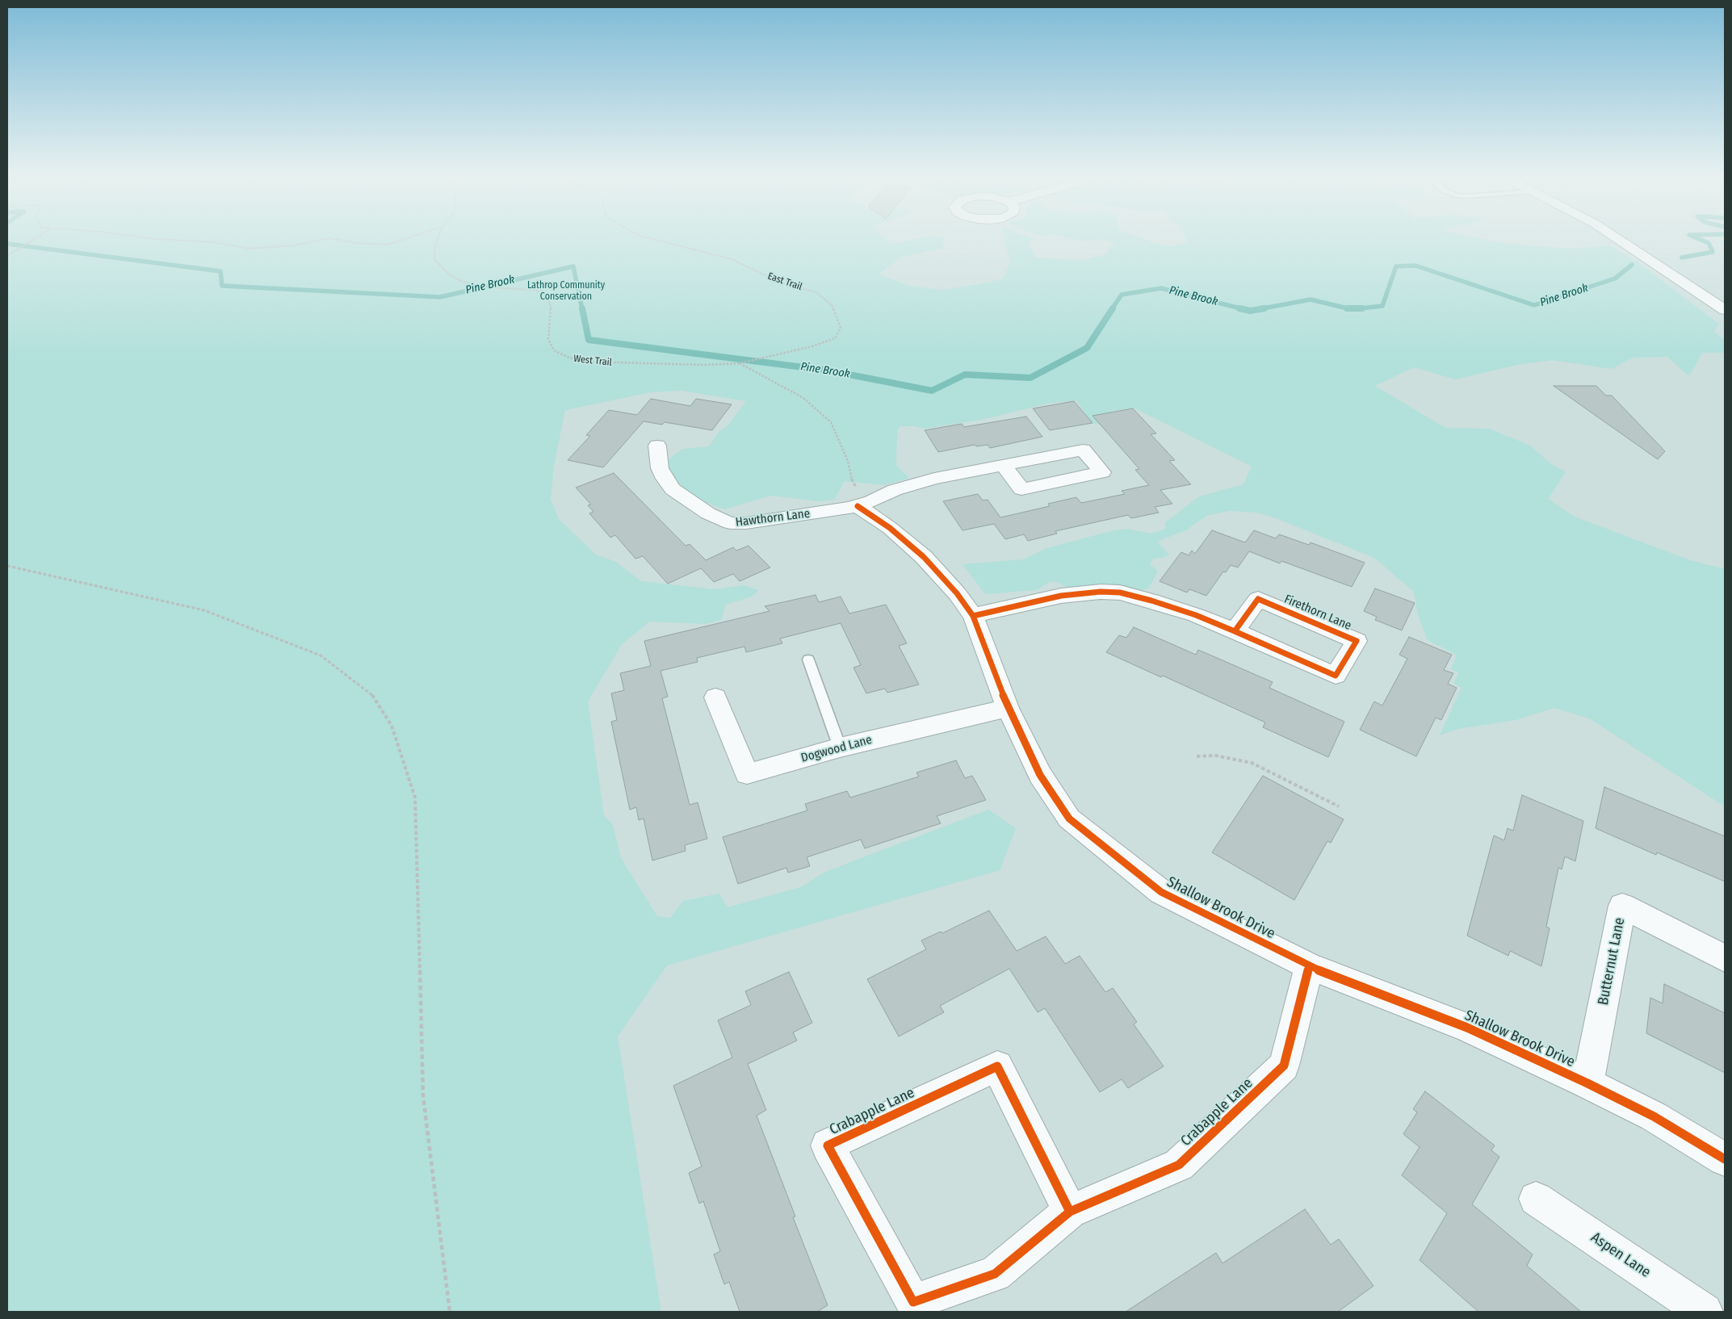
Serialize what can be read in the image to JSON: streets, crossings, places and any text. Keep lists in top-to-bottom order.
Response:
{
  "streets": {
    "street": [
      "Hawthorn Lane",
      "Firethorn Lane",
      "Dogwood Lane",
      "Shallow Brook Drive",
      "Butternut Lane",
      "Crabapple Lane",
      "Aspen Lane"
    ],
    "path": ["East Trail", "West Trail"]
  },
  "crossings": [
    ["East Trail", "West Trail"],
    ["Hawthorn Lane", "Shallow Brook Drive"],
    ["Firethorn Lane", "Shallow Brook Drive"],
    ["Dogwood Lane", "Shallow Brook Drive"],
    ["Shallow Brook Drive", "Butternut Lane"],
    ["Shallow Brook Drive", "Crabapple Lane"]
  ],
  "water": ["Pine Brook"],
  "parks": ["Lathrop Community Conservation"]
}
